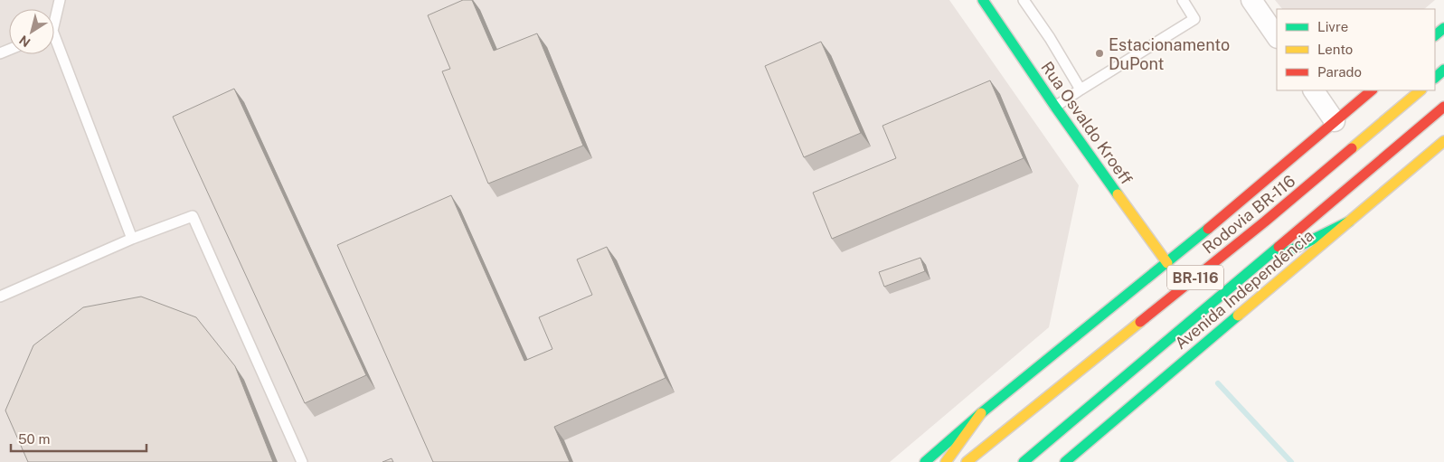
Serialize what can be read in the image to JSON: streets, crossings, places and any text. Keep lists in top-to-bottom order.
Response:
{
  "streets": {
    "main road": [
      "Rua Osvaldo Kroeff",
      "Rodovia BR-116",
      "BR-116",
      "Avenida Independência"
    ]
  },
  "crossings": [
    ["Rua Osvaldo Kroeff", "Rodovia BR-116"]
  ],
  "places": ["Estacionamento DuPont"],
  "legend": ["Livre", "Lento", "Parado"],
  "scale_bar": "50 m",
  "north": "bottom left"
}
